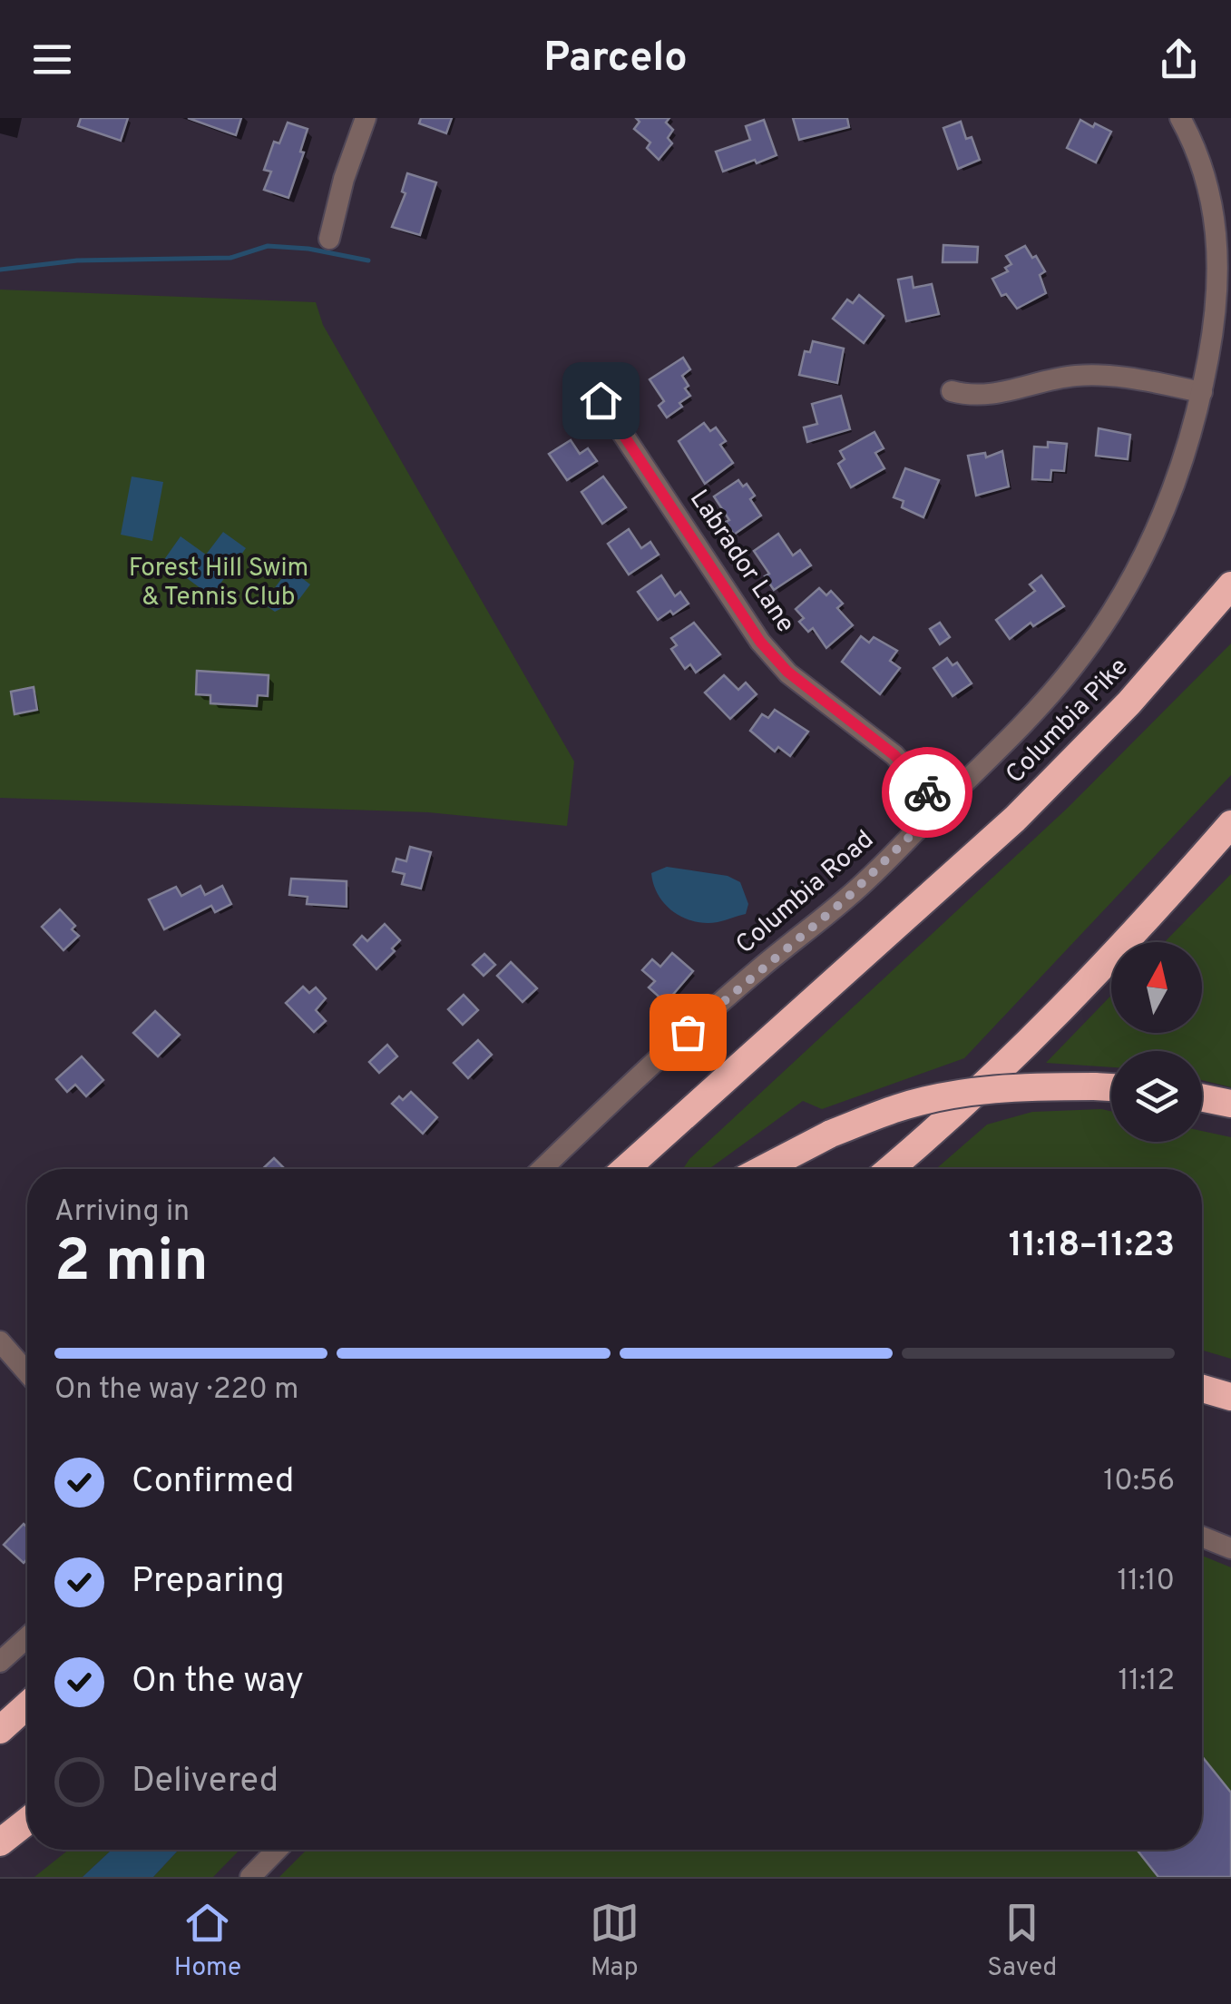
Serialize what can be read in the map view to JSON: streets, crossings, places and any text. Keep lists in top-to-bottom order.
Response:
{
  "streets": {
    "highway": ["Columbia Pike"],
    "street": ["Labrador Lane", "Columbia Road"]
  },
  "crossings": [
    ["Labrador Lane", "Columbia Road"]
  ],
  "parks": ["Forest Hill Swim & Tennis Club"],
  "north": "top",
  "page": {
    "header": "Parcelo",
    "heading": ["2 min", "Arriving in", "11:18–11:23"],
    "bar": "On the way · 220 m",
    "list": [
      ["Confirmed", "10:56"],
      ["Preparing", "11:10"],
      ["On the way", "11:12"],
      "Delivered"
    ],
    "tabs": ["Home", "Map", "Saved"]
  }
}
